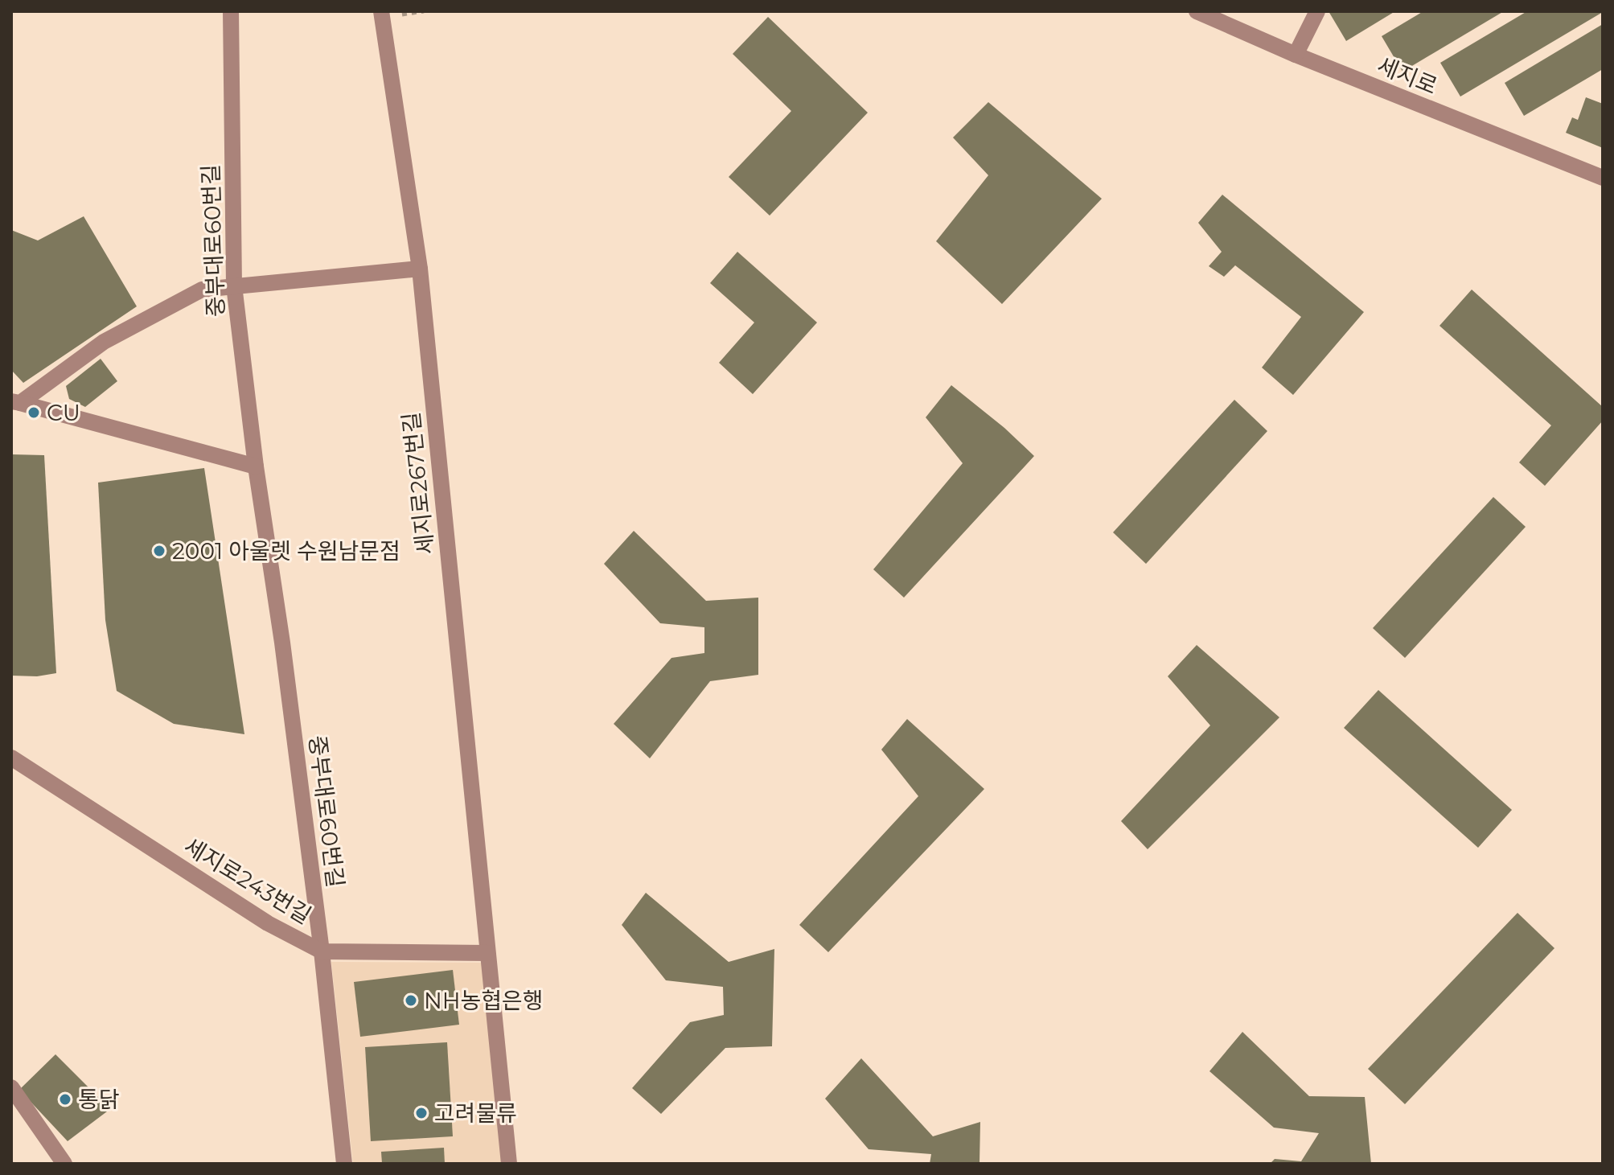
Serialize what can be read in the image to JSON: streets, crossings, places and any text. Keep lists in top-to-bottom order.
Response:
{
  "streets": {
    "street": [
      "세지로",
      "중부대로60번길",
      "세지로267번길",
      "세지로243번길"
    ]
  },
  "crossings": [
    ["중부대로60번길", "세지로243번길"],
    ["세지로267번길", "세지로243번길"]
  ],
  "places": [
    "CU",
    "2001 아울렛 수원남문점",
    "NH농협은행",
    "통닭",
    "고려물류"
  ]
}
